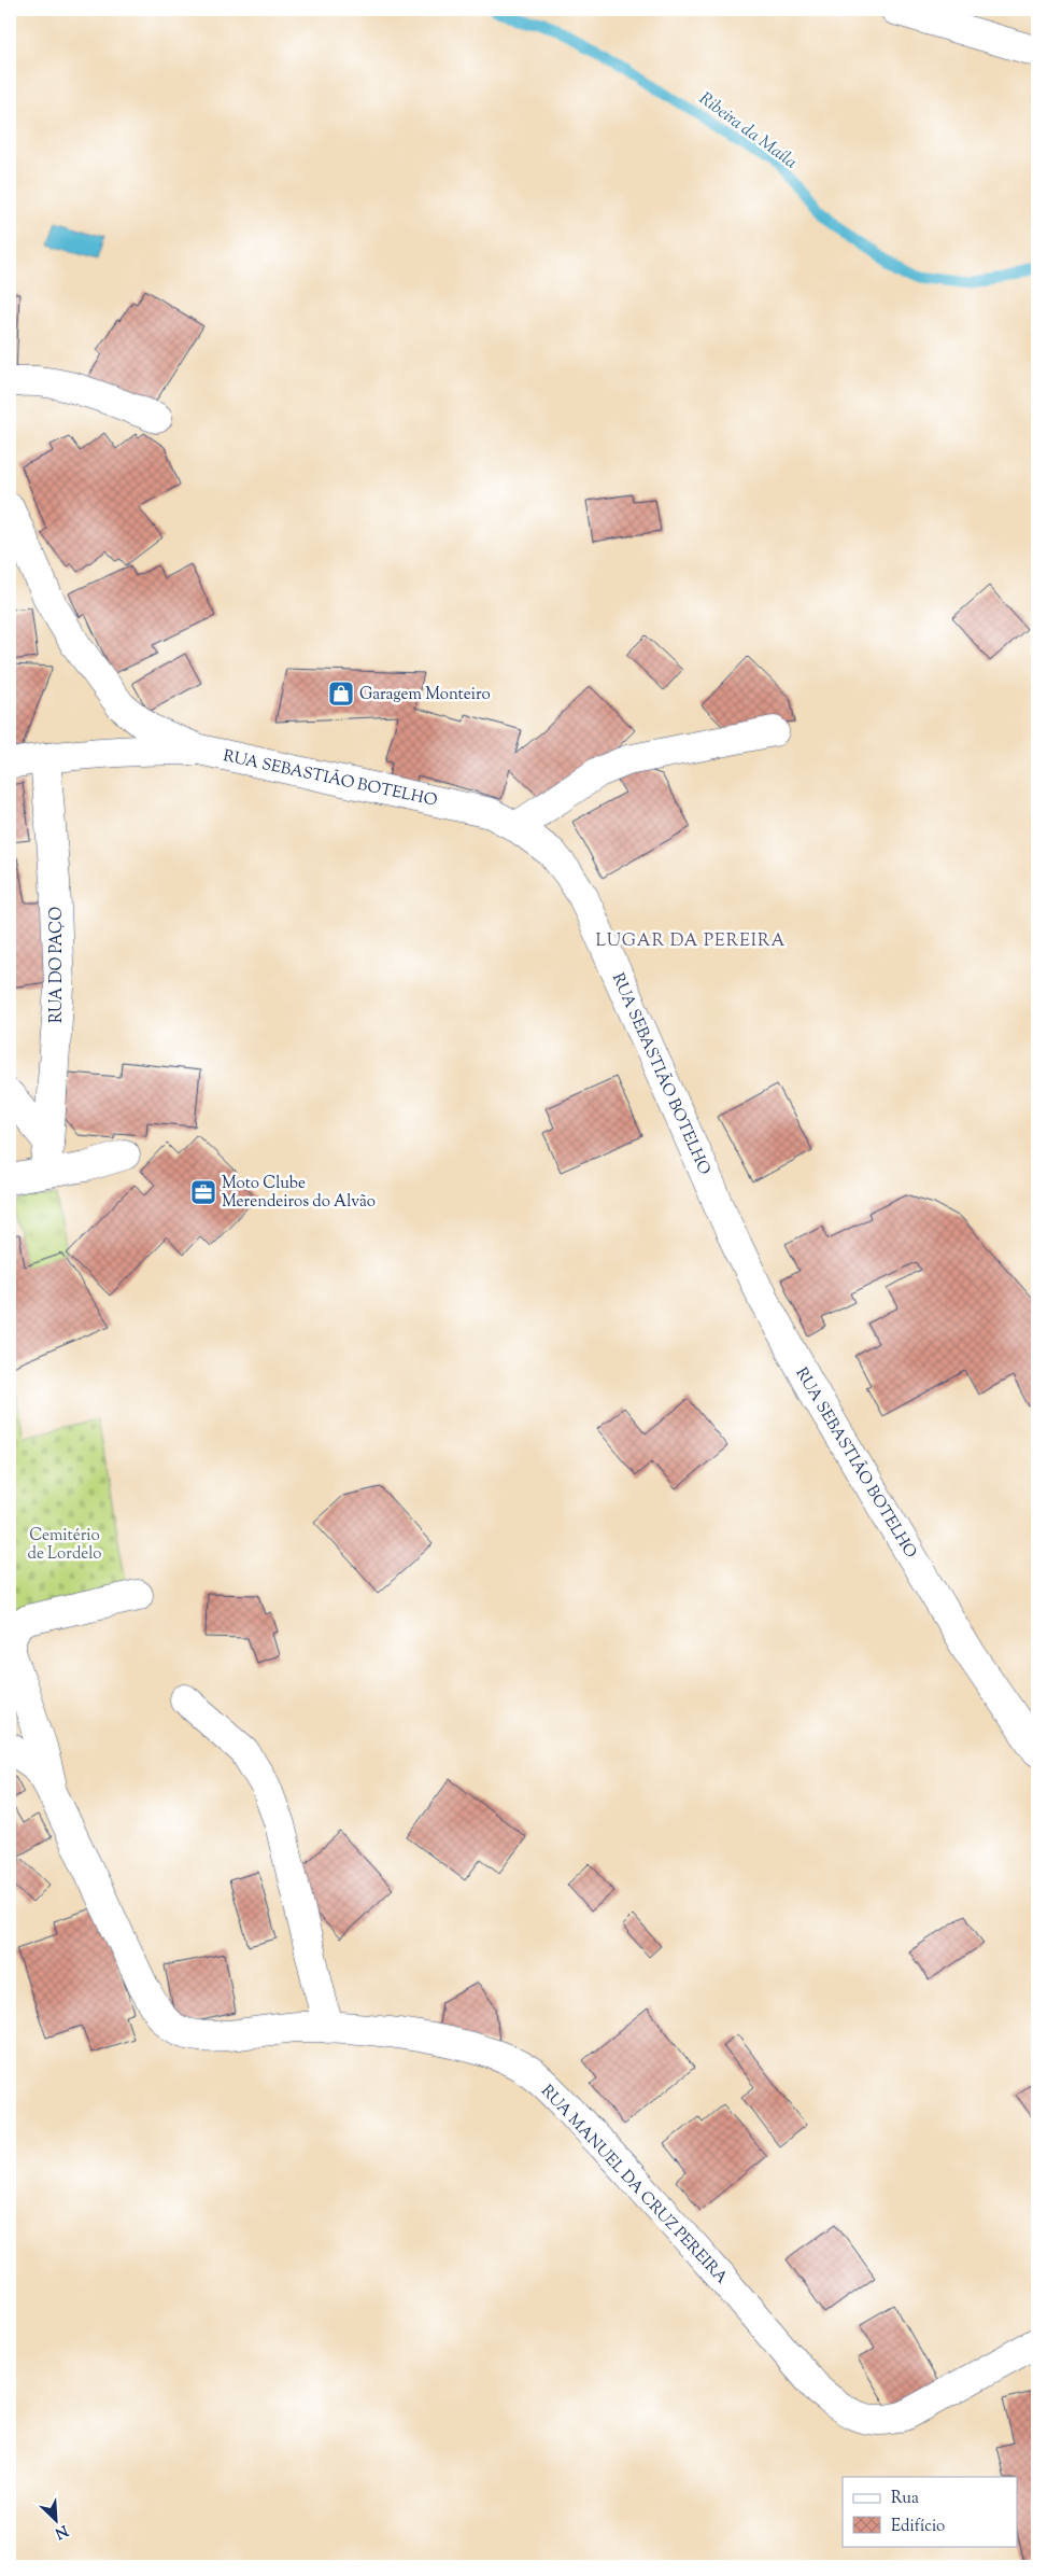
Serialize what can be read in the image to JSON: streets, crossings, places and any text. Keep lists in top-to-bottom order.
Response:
{
  "streets": {
    "street": ["RUA SEBASTIÃO BOTELHO", "RUA DO PAÇO", "RUA MANUEL DA CRUZ PEREIRA"]
  },
  "districts": ["LUGAR DA PEREIRA"],
  "water": ["Ribeira da Maíla"],
  "parks": ["Cemitério de Lordelo"],
  "places": {
    "shop": ["Garagem Monteiro"],
    "office": ["Moto Clube Merendeiros do Alvão"]
  },
  "legend": ["Rua", "Edifício"],
  "north": "bottom right"
}
